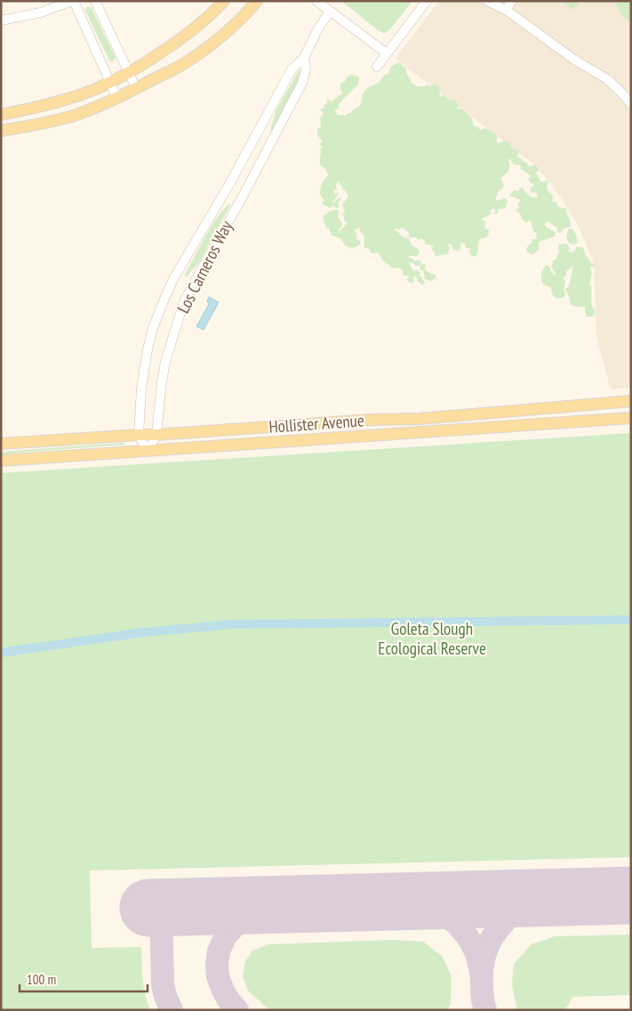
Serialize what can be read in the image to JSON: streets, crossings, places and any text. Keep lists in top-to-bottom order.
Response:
{
  "streets": {
    "main road": ["Hollister Avenue"],
    "street": ["Los Carneros Way"]
  },
  "crossings": [
    ["Los Carneros Way", "Hollister Avenue"]
  ],
  "parks": ["Goleta Slough Ecological Reserve"],
  "scale_bar": "100 m"
}
